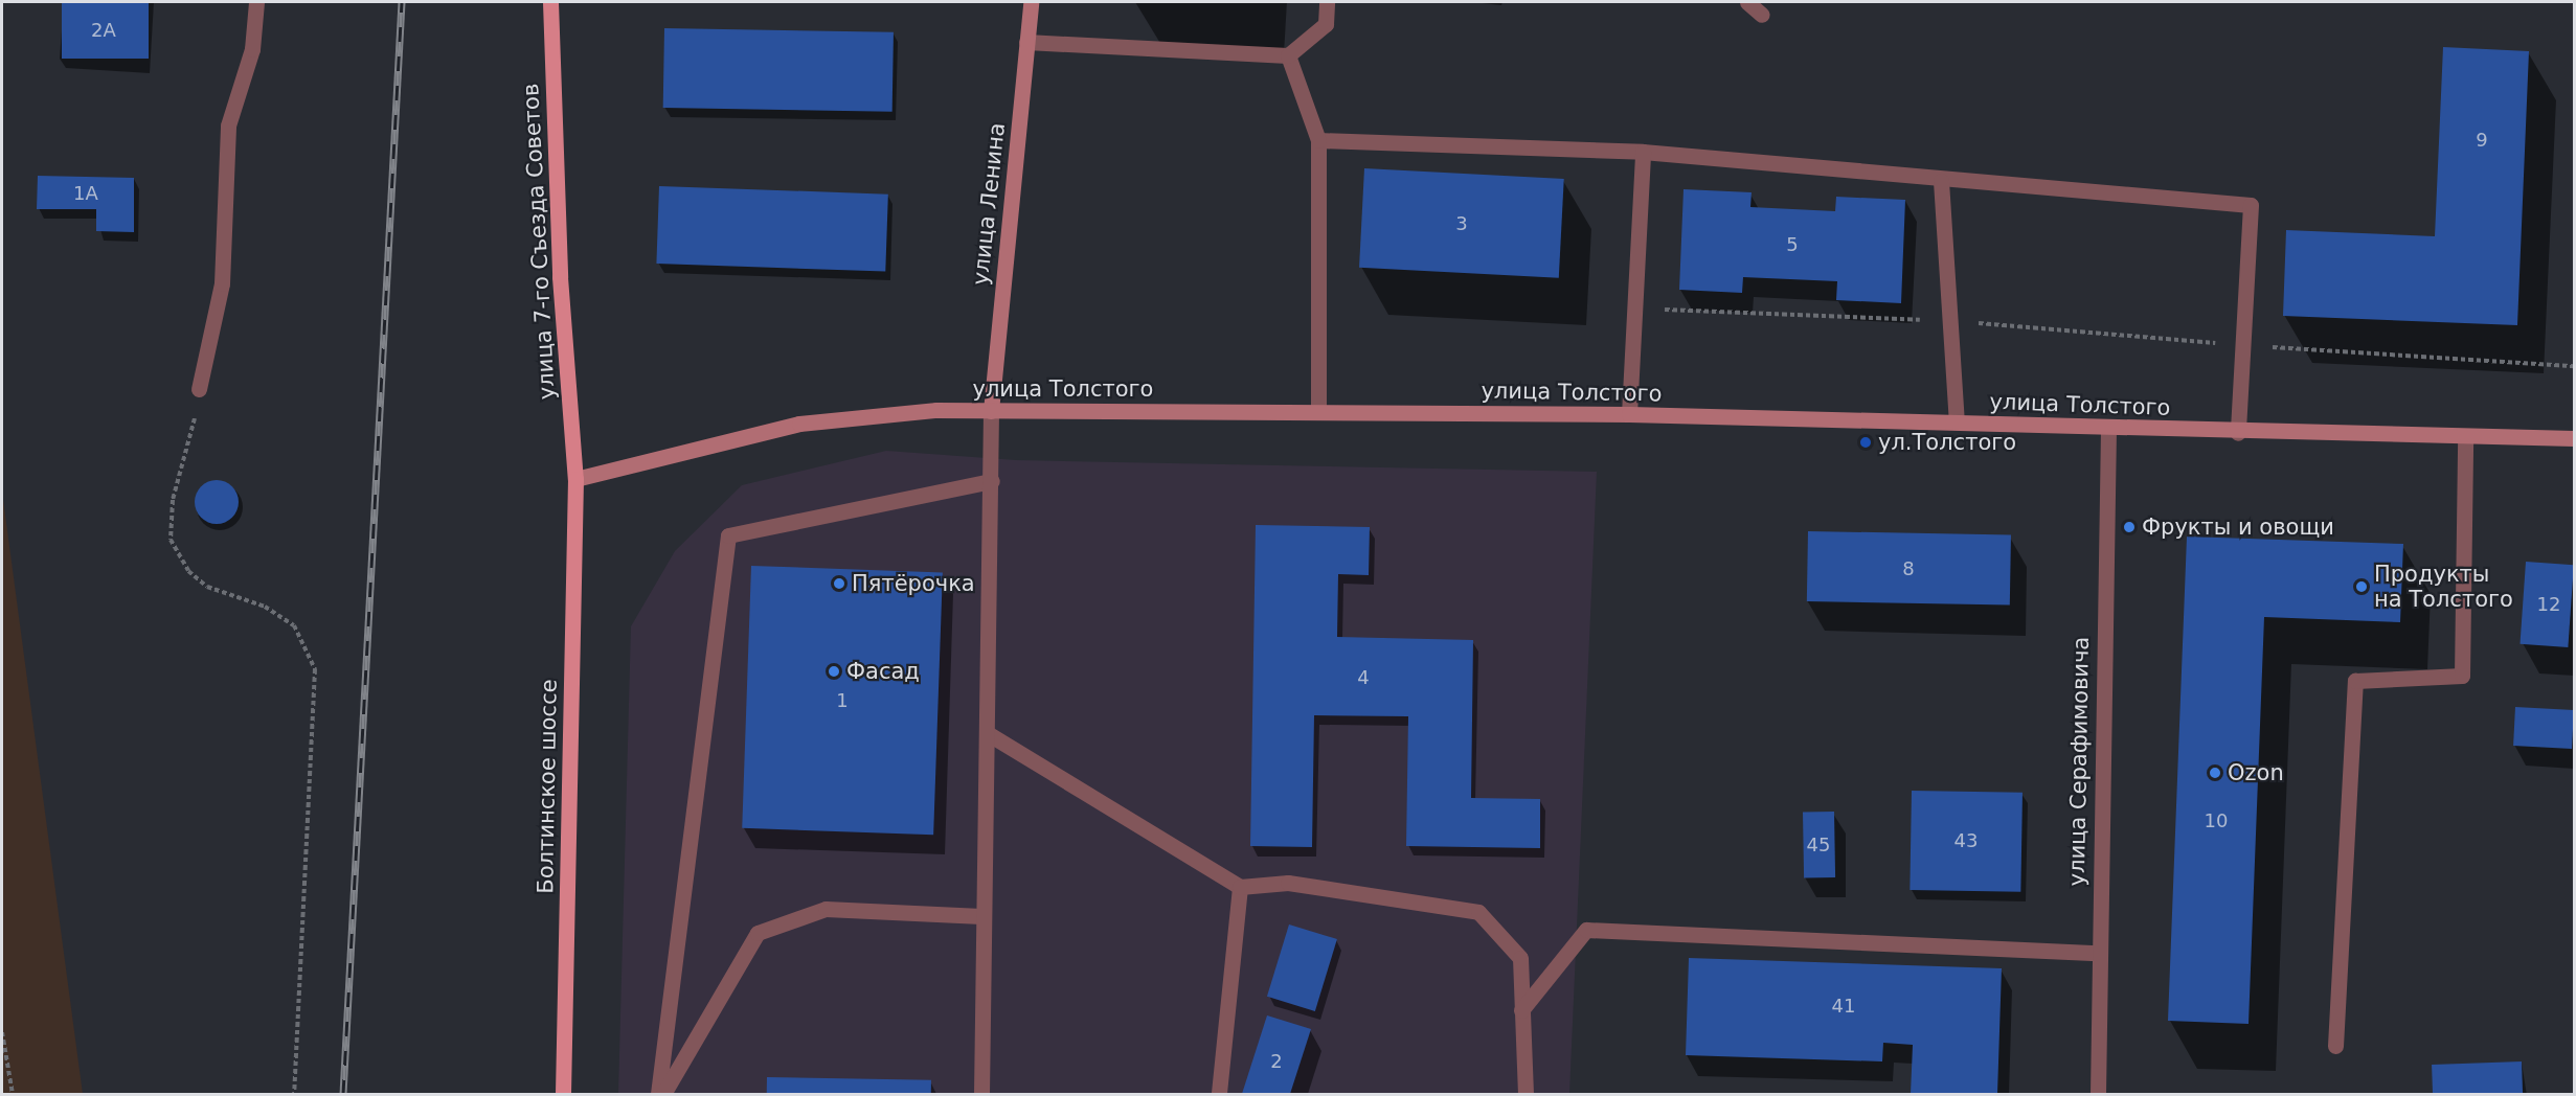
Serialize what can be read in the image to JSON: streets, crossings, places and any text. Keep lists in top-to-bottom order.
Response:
{
  "streets": {
    "main road": ["улица 7-го Съезда Советов", "Болтинское шоссе"],
    "street": ["улица Ленина", "улица Толстого", "улица Серафимовича"]
  },
  "crossings": [
    ["улица Ленина", "улица Толстого"],
    ["улица 7-го Съезда Советов", "улица Толстого"],
    ["улица 7-го Съезда Советов", "Болтинское шоссе"],
    ["улица Толстого", "улица Серафимовича"],
    ["улица Толстого", "Болтинское шоссе"]
  ],
  "places": [
    "ул.Толстого",
    "Фрукты и овощи",
    "Пятёрочка",
    "Продукты на Толстого",
    "Фасад",
    "Ozon"
  ],
  "house_numbers": [
    "2А",
    "9",
    "1А",
    "3",
    "5",
    "8",
    "12",
    "4",
    "1",
    "10",
    "43",
    "45",
    "41",
    "2"
  ]
}
